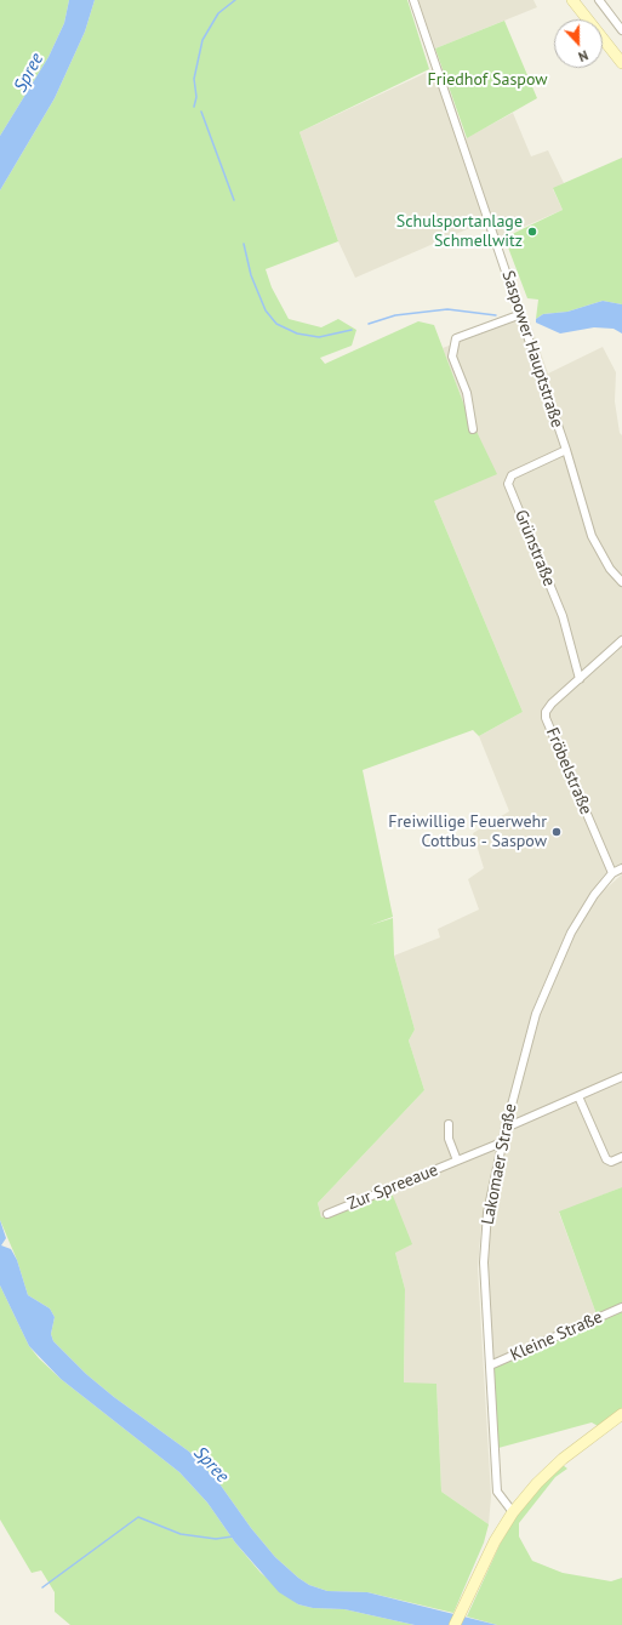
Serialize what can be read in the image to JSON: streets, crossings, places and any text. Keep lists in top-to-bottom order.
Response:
{
  "streets": {
    "street": [
      "Saspower Hauptstraße",
      "Grünstraße",
      "Fröbelstraße",
      "Lakomaer Straße",
      "Zur Spreeaue",
      "Kleine Straße"
    ]
  },
  "crossings": [
    ["Saspower Hauptstraße", "Grünstraße"],
    ["Grünstraße", "Fröbelstraße"],
    ["Fröbelstraße", "Lakomaer Straße"],
    ["Lakomaer Straße", "Zur Spreeaue"],
    ["Lakomaer Straße", "Kleine Straße"]
  ],
  "water": ["Spree"],
  "parks": ["Friedhof Saspow"],
  "places": ["Schulsportanlage Schmellwitz", "Freiwillige Feuerwehr Cottbus - Saspow"],
  "north": "bottom"
}
